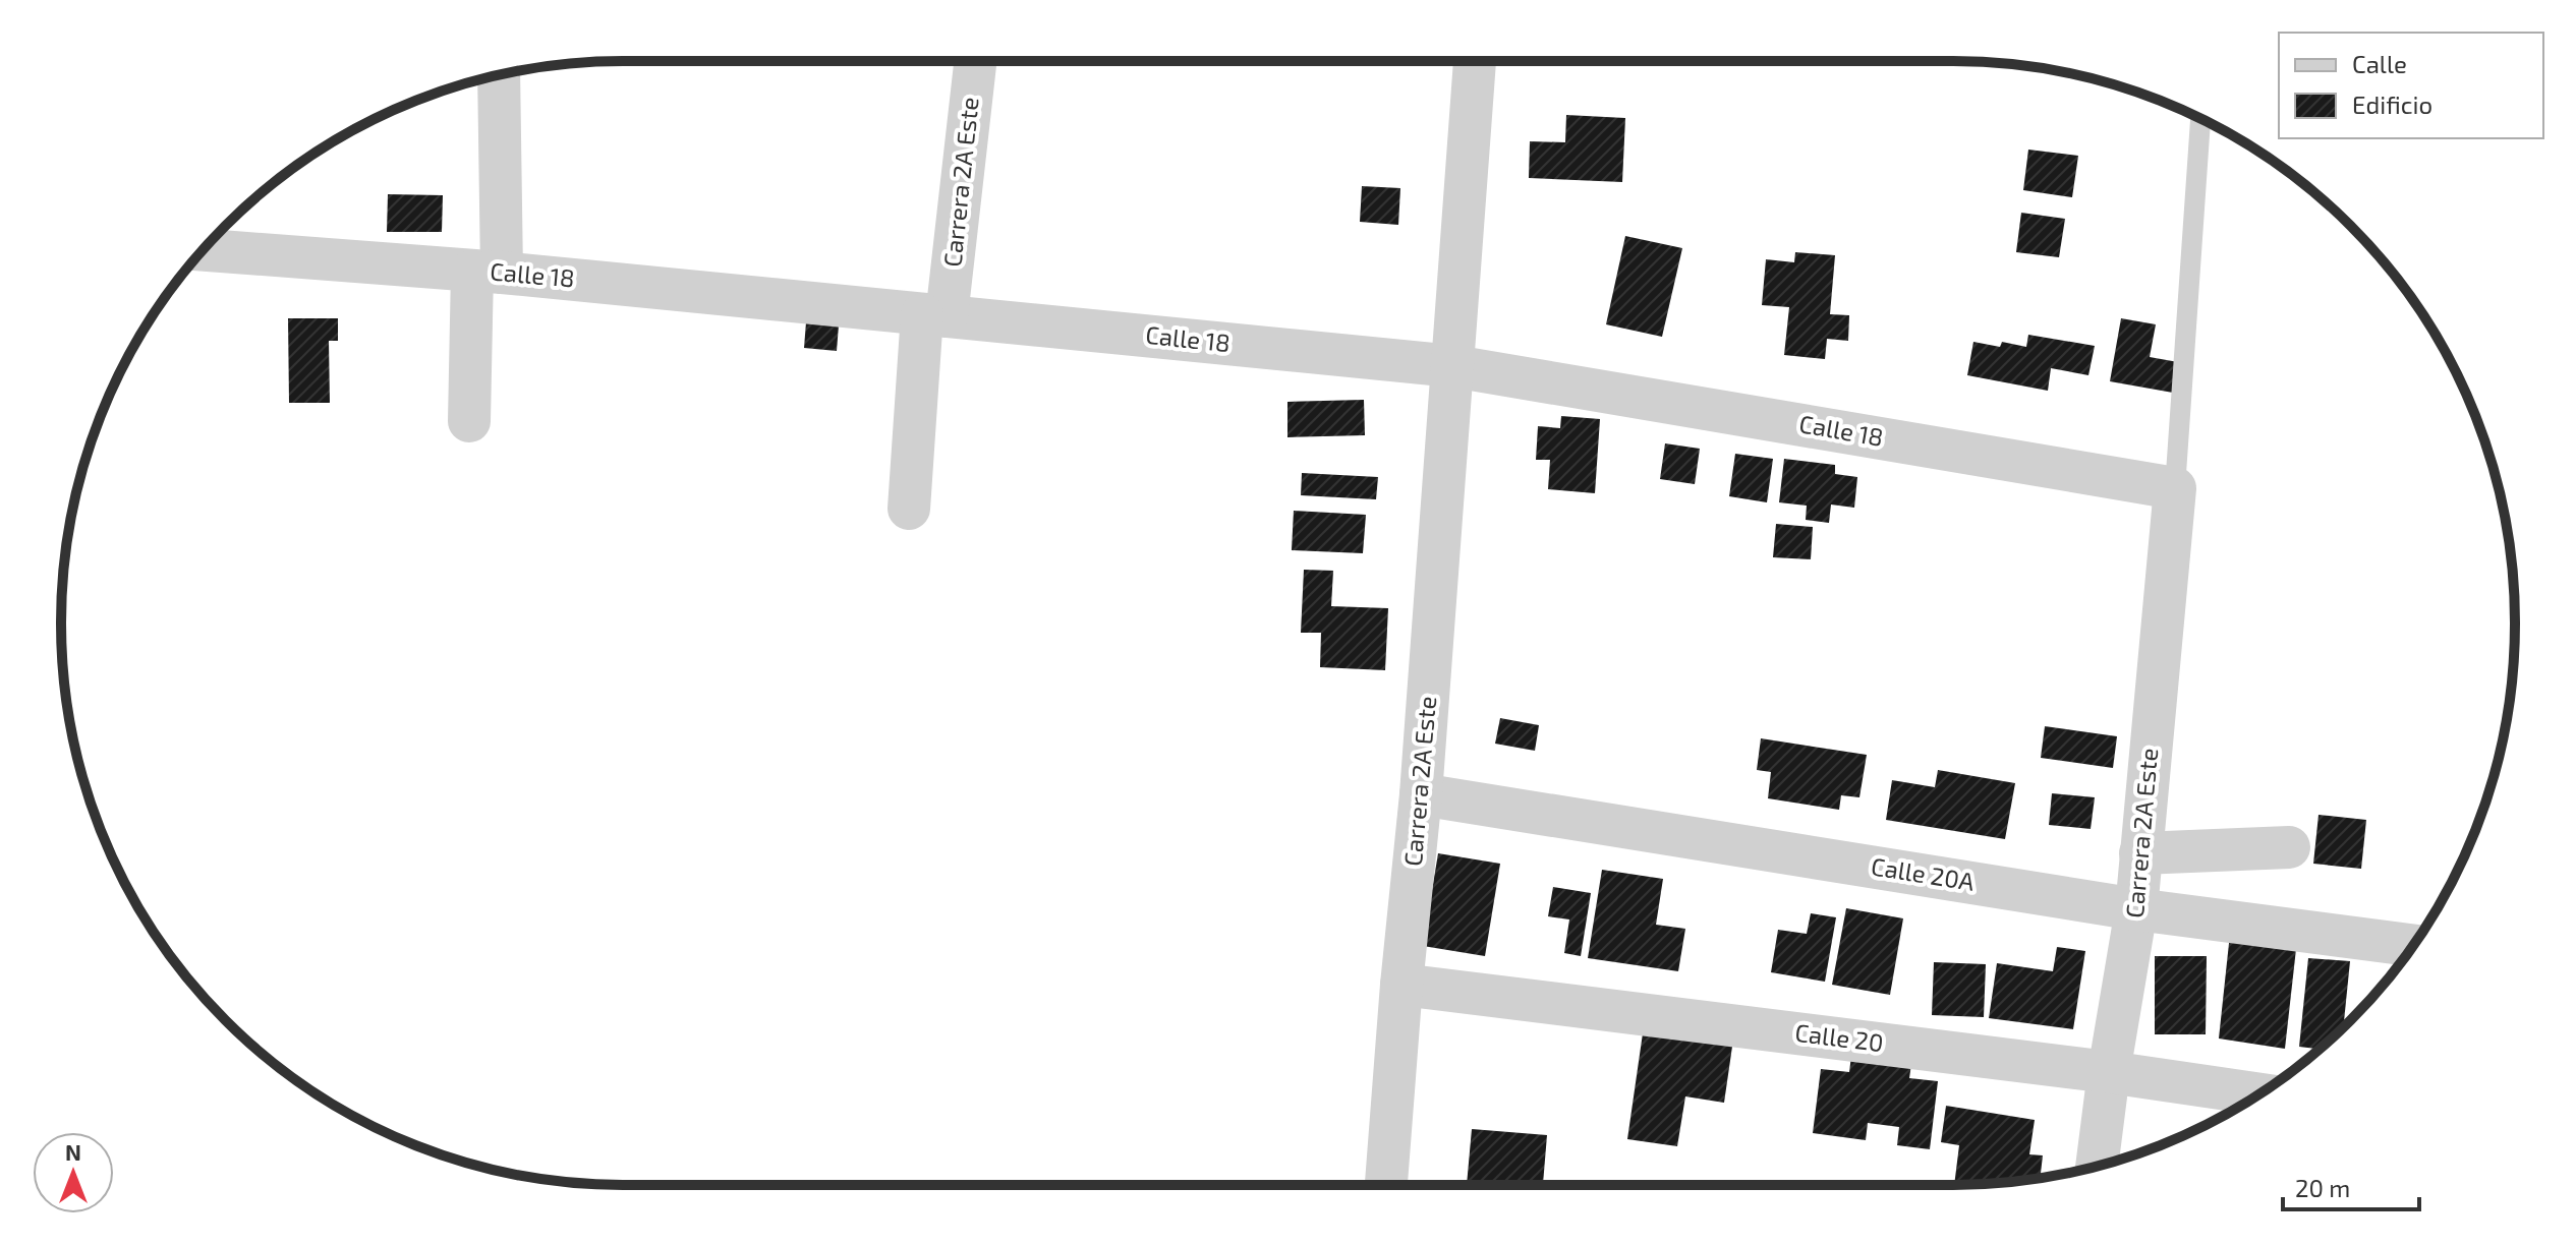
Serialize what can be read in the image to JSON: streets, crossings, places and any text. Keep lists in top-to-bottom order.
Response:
{
  "streets": {
    "street": [
      "Carrera 2A Este",
      "Calle 18",
      "Calle 20A",
      "Calle 20"
    ]
  },
  "crossings": [
    ["Carrera 2A Este", "Calle 18"],
    ["Carrera 2A Este", "Calle 20A"],
    ["Carrera 2A Este", "Calle 20"]
  ],
  "legend": ["Calle", "Edificio"],
  "scale_bar": "20 m",
  "north": "top"
}
